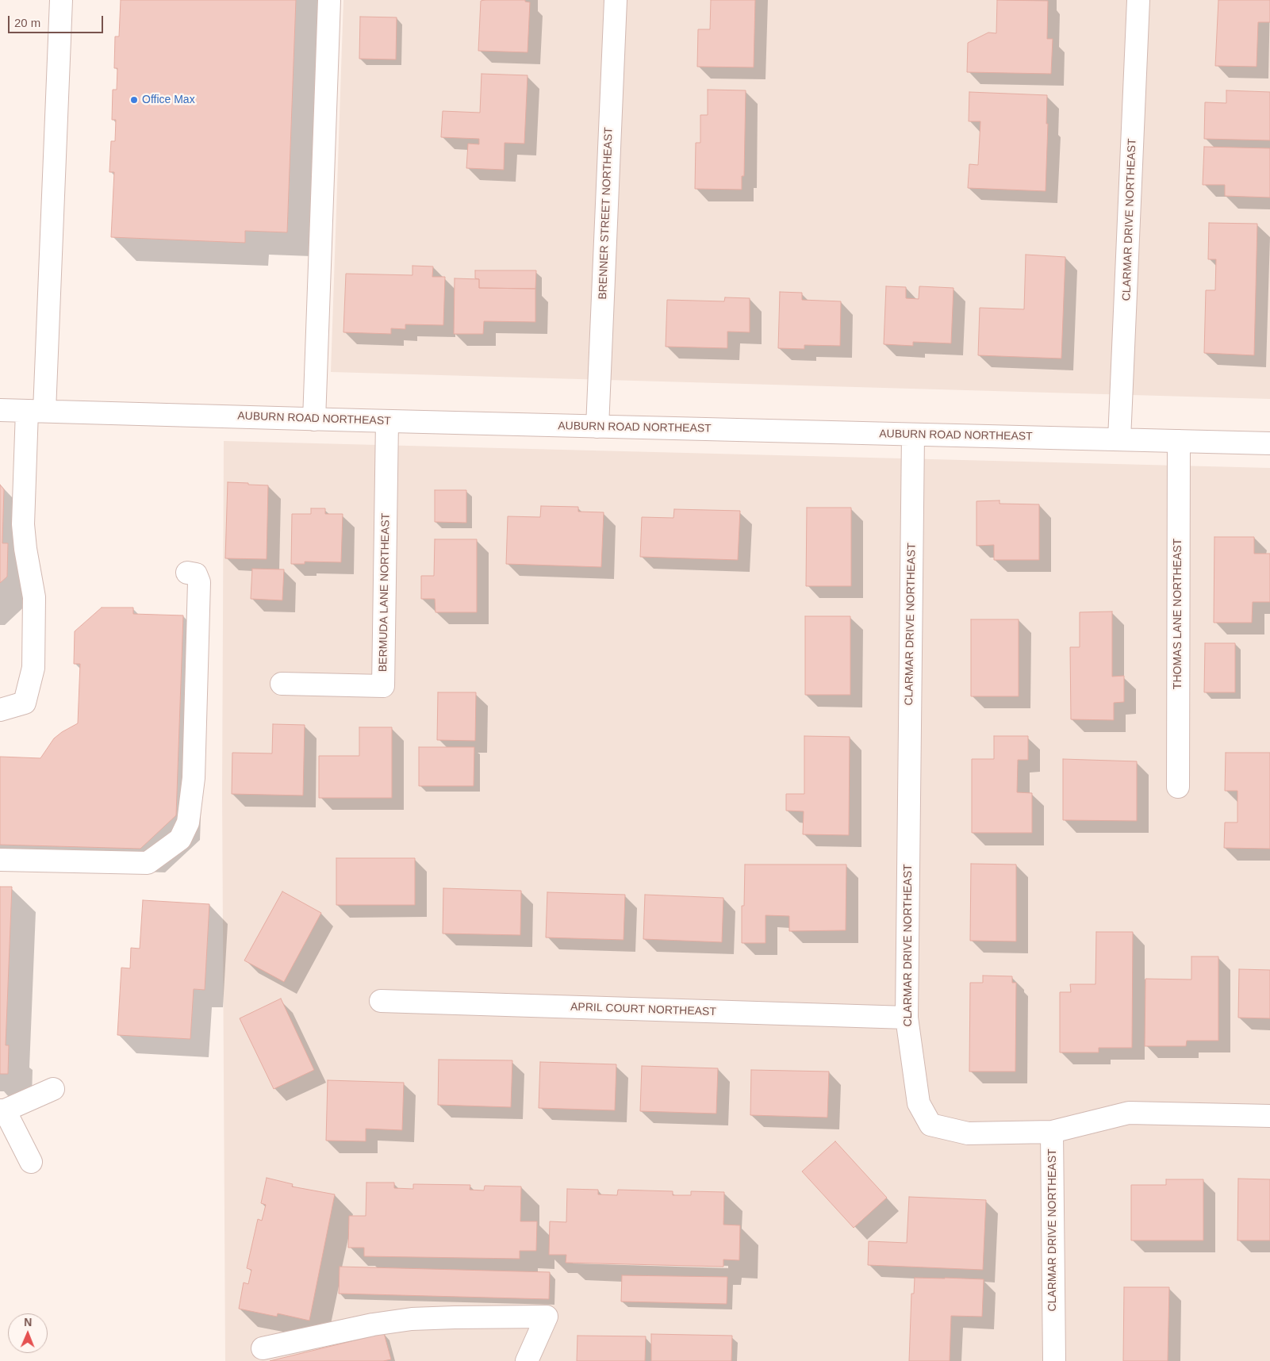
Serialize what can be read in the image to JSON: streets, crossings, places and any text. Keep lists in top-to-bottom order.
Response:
{
  "streets": {
    "street": [
      "BRENNER STREET NORTHEAST",
      "CLARMAR DRIVE NORTHEAST",
      "AUBURN ROAD NORTHEAST",
      "BERMUDA LANE NORTHEAST",
      "THOMAS LANE NORTHEAST",
      "APRIL COURT NORTHEAST"
    ]
  },
  "crossings": [
    ["BRENNER STREET NORTHEAST", "AUBURN ROAD NORTHEAST"],
    ["CLARMAR DRIVE NORTHEAST", "AUBURN ROAD NORTHEAST"],
    ["CLARMAR DRIVE NORTHEAST", "APRIL COURT NORTHEAST"],
    ["AUBURN ROAD NORTHEAST", "BERMUDA LANE NORTHEAST"],
    ["AUBURN ROAD NORTHEAST", "THOMAS LANE NORTHEAST"]
  ],
  "places": ["Office Max"],
  "scale_bar": "20 m",
  "north": "top"
}
